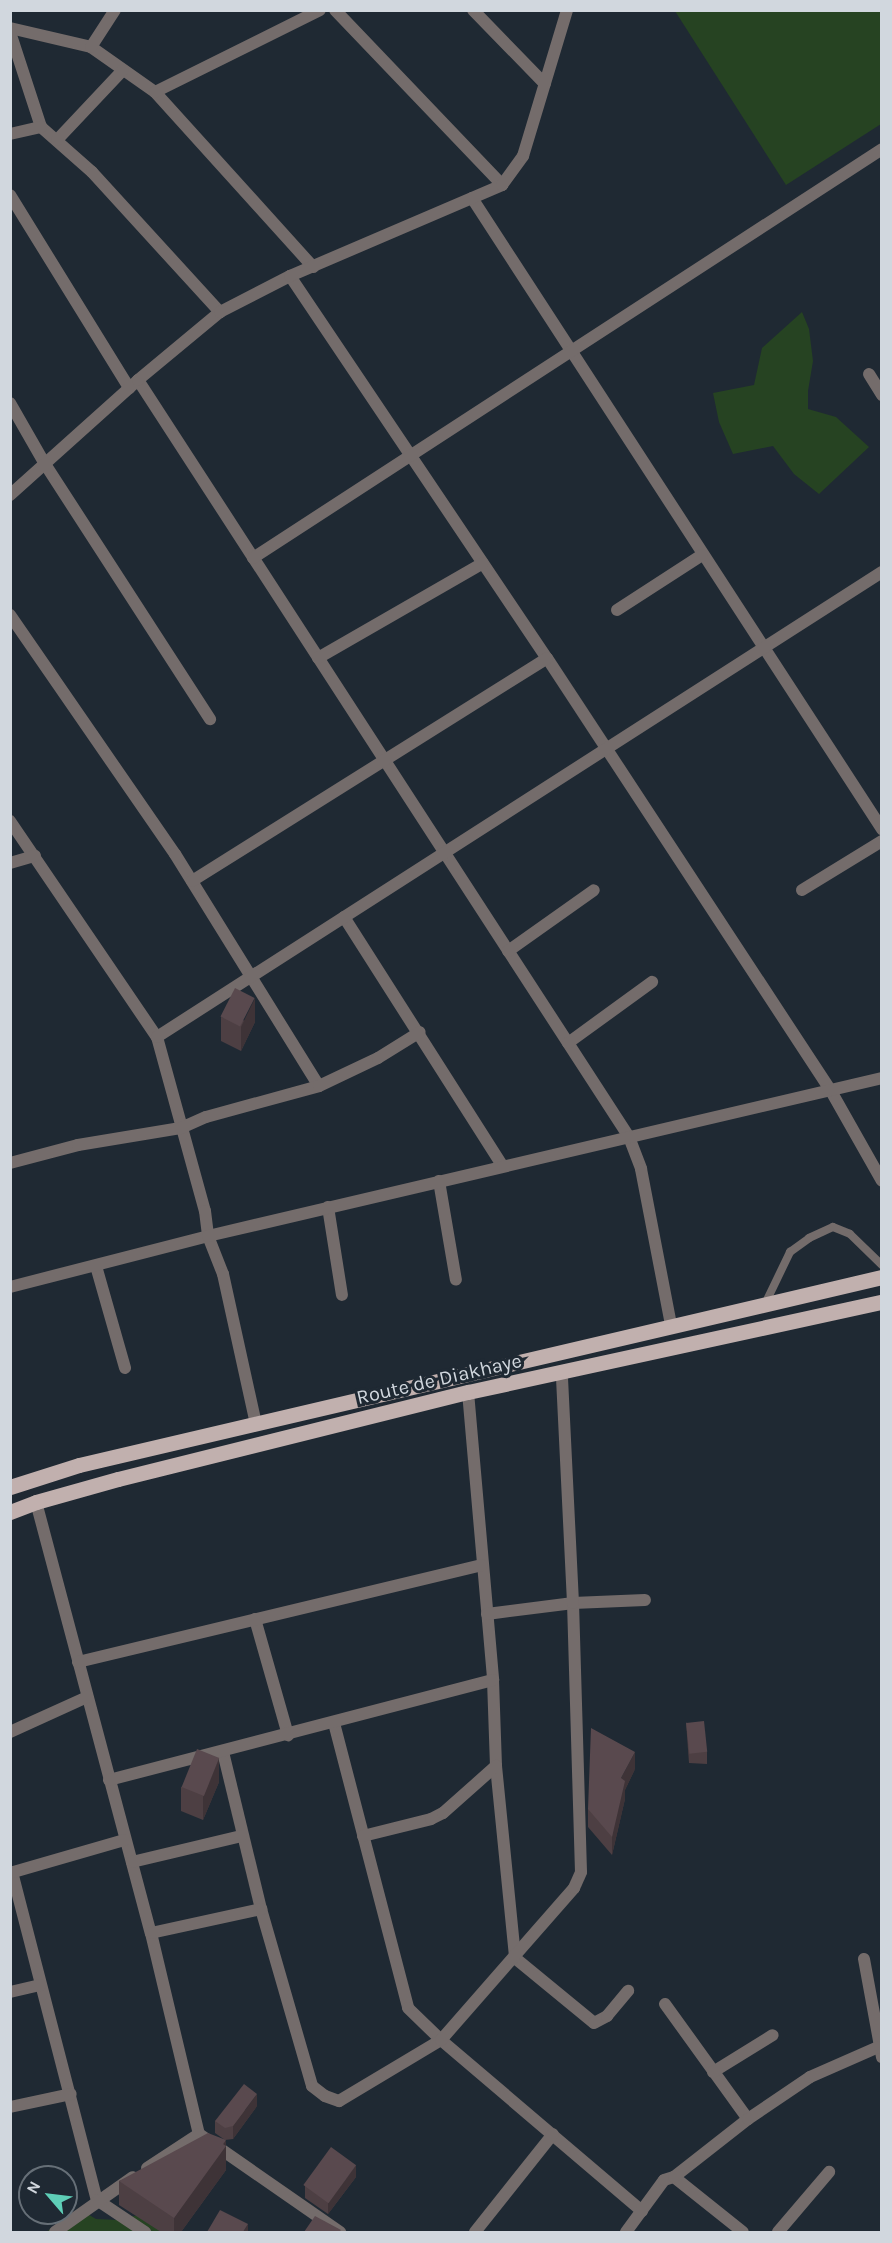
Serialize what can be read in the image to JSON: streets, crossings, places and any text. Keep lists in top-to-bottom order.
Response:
{
  "streets": {
    "main road": ["Route de Diakhaye"]
  },
  "north": "top left"
}
